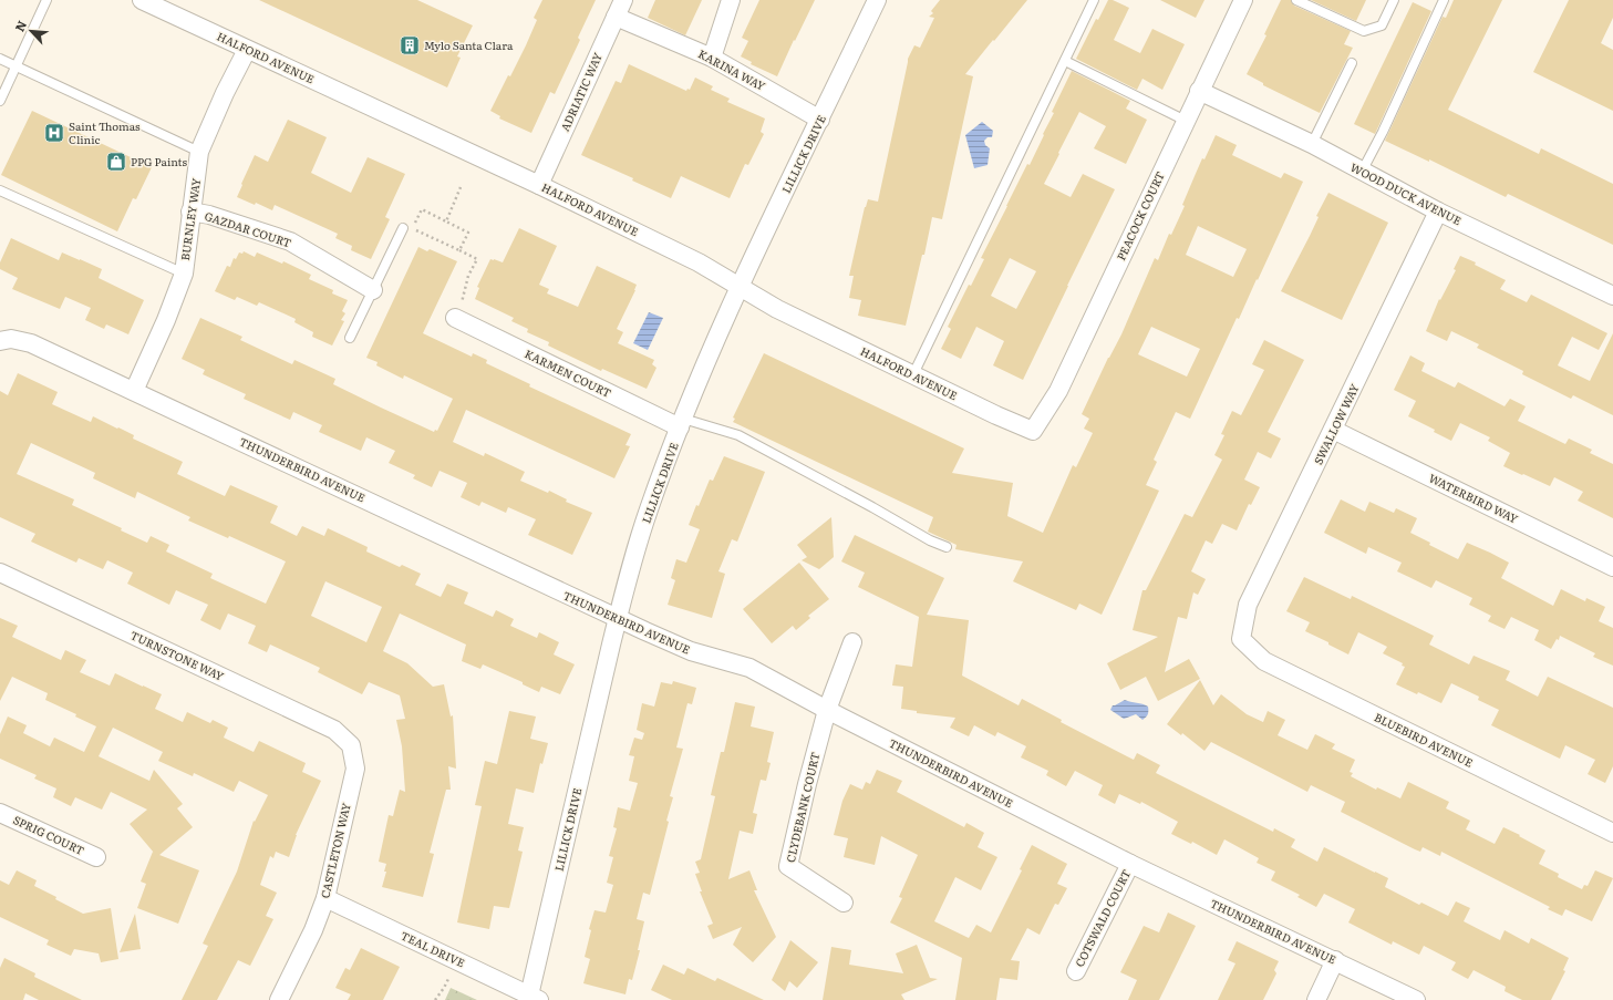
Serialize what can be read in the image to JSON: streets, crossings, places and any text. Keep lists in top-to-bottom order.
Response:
{
  "streets": {
    "street": [
      "HALFORD AVENUE",
      "KARINA WAY",
      "ADRIATIC WAY",
      "LILLICK DRIVE",
      "WOOD DUCK AVENUE",
      "PEACOCK COURT",
      "BURNLEY WAY",
      "GAZDAR COURT",
      "KARMEN COURT",
      "SWALLOW WAY",
      "THUNDERBIRD AVENUE",
      "WATERBIRD WAY",
      "TURNSTONE WAY",
      "BLUEBIRD AVENUE",
      "CLYDEBANK COURT",
      "SPRIG COURT",
      "CASTLETON WAY",
      "COTSWALD COURT",
      "TEAL DRIVE"
    ]
  },
  "crossings": [
    ["HALFORD AVENUE", "ADRIATIC WAY"],
    ["HALFORD AVENUE", "LILLICK DRIVE"],
    ["HALFORD AVENUE", "PEACOCK COURT"],
    ["HALFORD AVENUE", "BURNLEY WAY"],
    ["KARINA WAY", "ADRIATIC WAY"],
    ["KARINA WAY", "LILLICK DRIVE"],
    ["LILLICK DRIVE", "KARMEN COURT"],
    ["LILLICK DRIVE", "THUNDERBIRD AVENUE"],
    ["LILLICK DRIVE", "TEAL DRIVE"],
    ["WOOD DUCK AVENUE", "PEACOCK COURT"],
    ["WOOD DUCK AVENUE", "SWALLOW WAY"],
    ["BURNLEY WAY", "GAZDAR COURT"],
    ["BURNLEY WAY", "THUNDERBIRD AVENUE"],
    ["SWALLOW WAY", "WATERBIRD WAY"],
    ["SWALLOW WAY", "BLUEBIRD AVENUE"],
    ["THUNDERBIRD AVENUE", "CLYDEBANK COURT"],
    ["THUNDERBIRD AVENUE", "COTSWALD COURT"],
    ["TURNSTONE WAY", "CASTLETON WAY"],
    ["CASTLETON WAY", "TEAL DRIVE"]
  ],
  "places": {
    "building": ["Mylo Santa Clara"],
    "hospital": ["Saint Thomas Clinic"],
    "shop": ["PPG Paints"]
  },
  "north": "top left"
}
